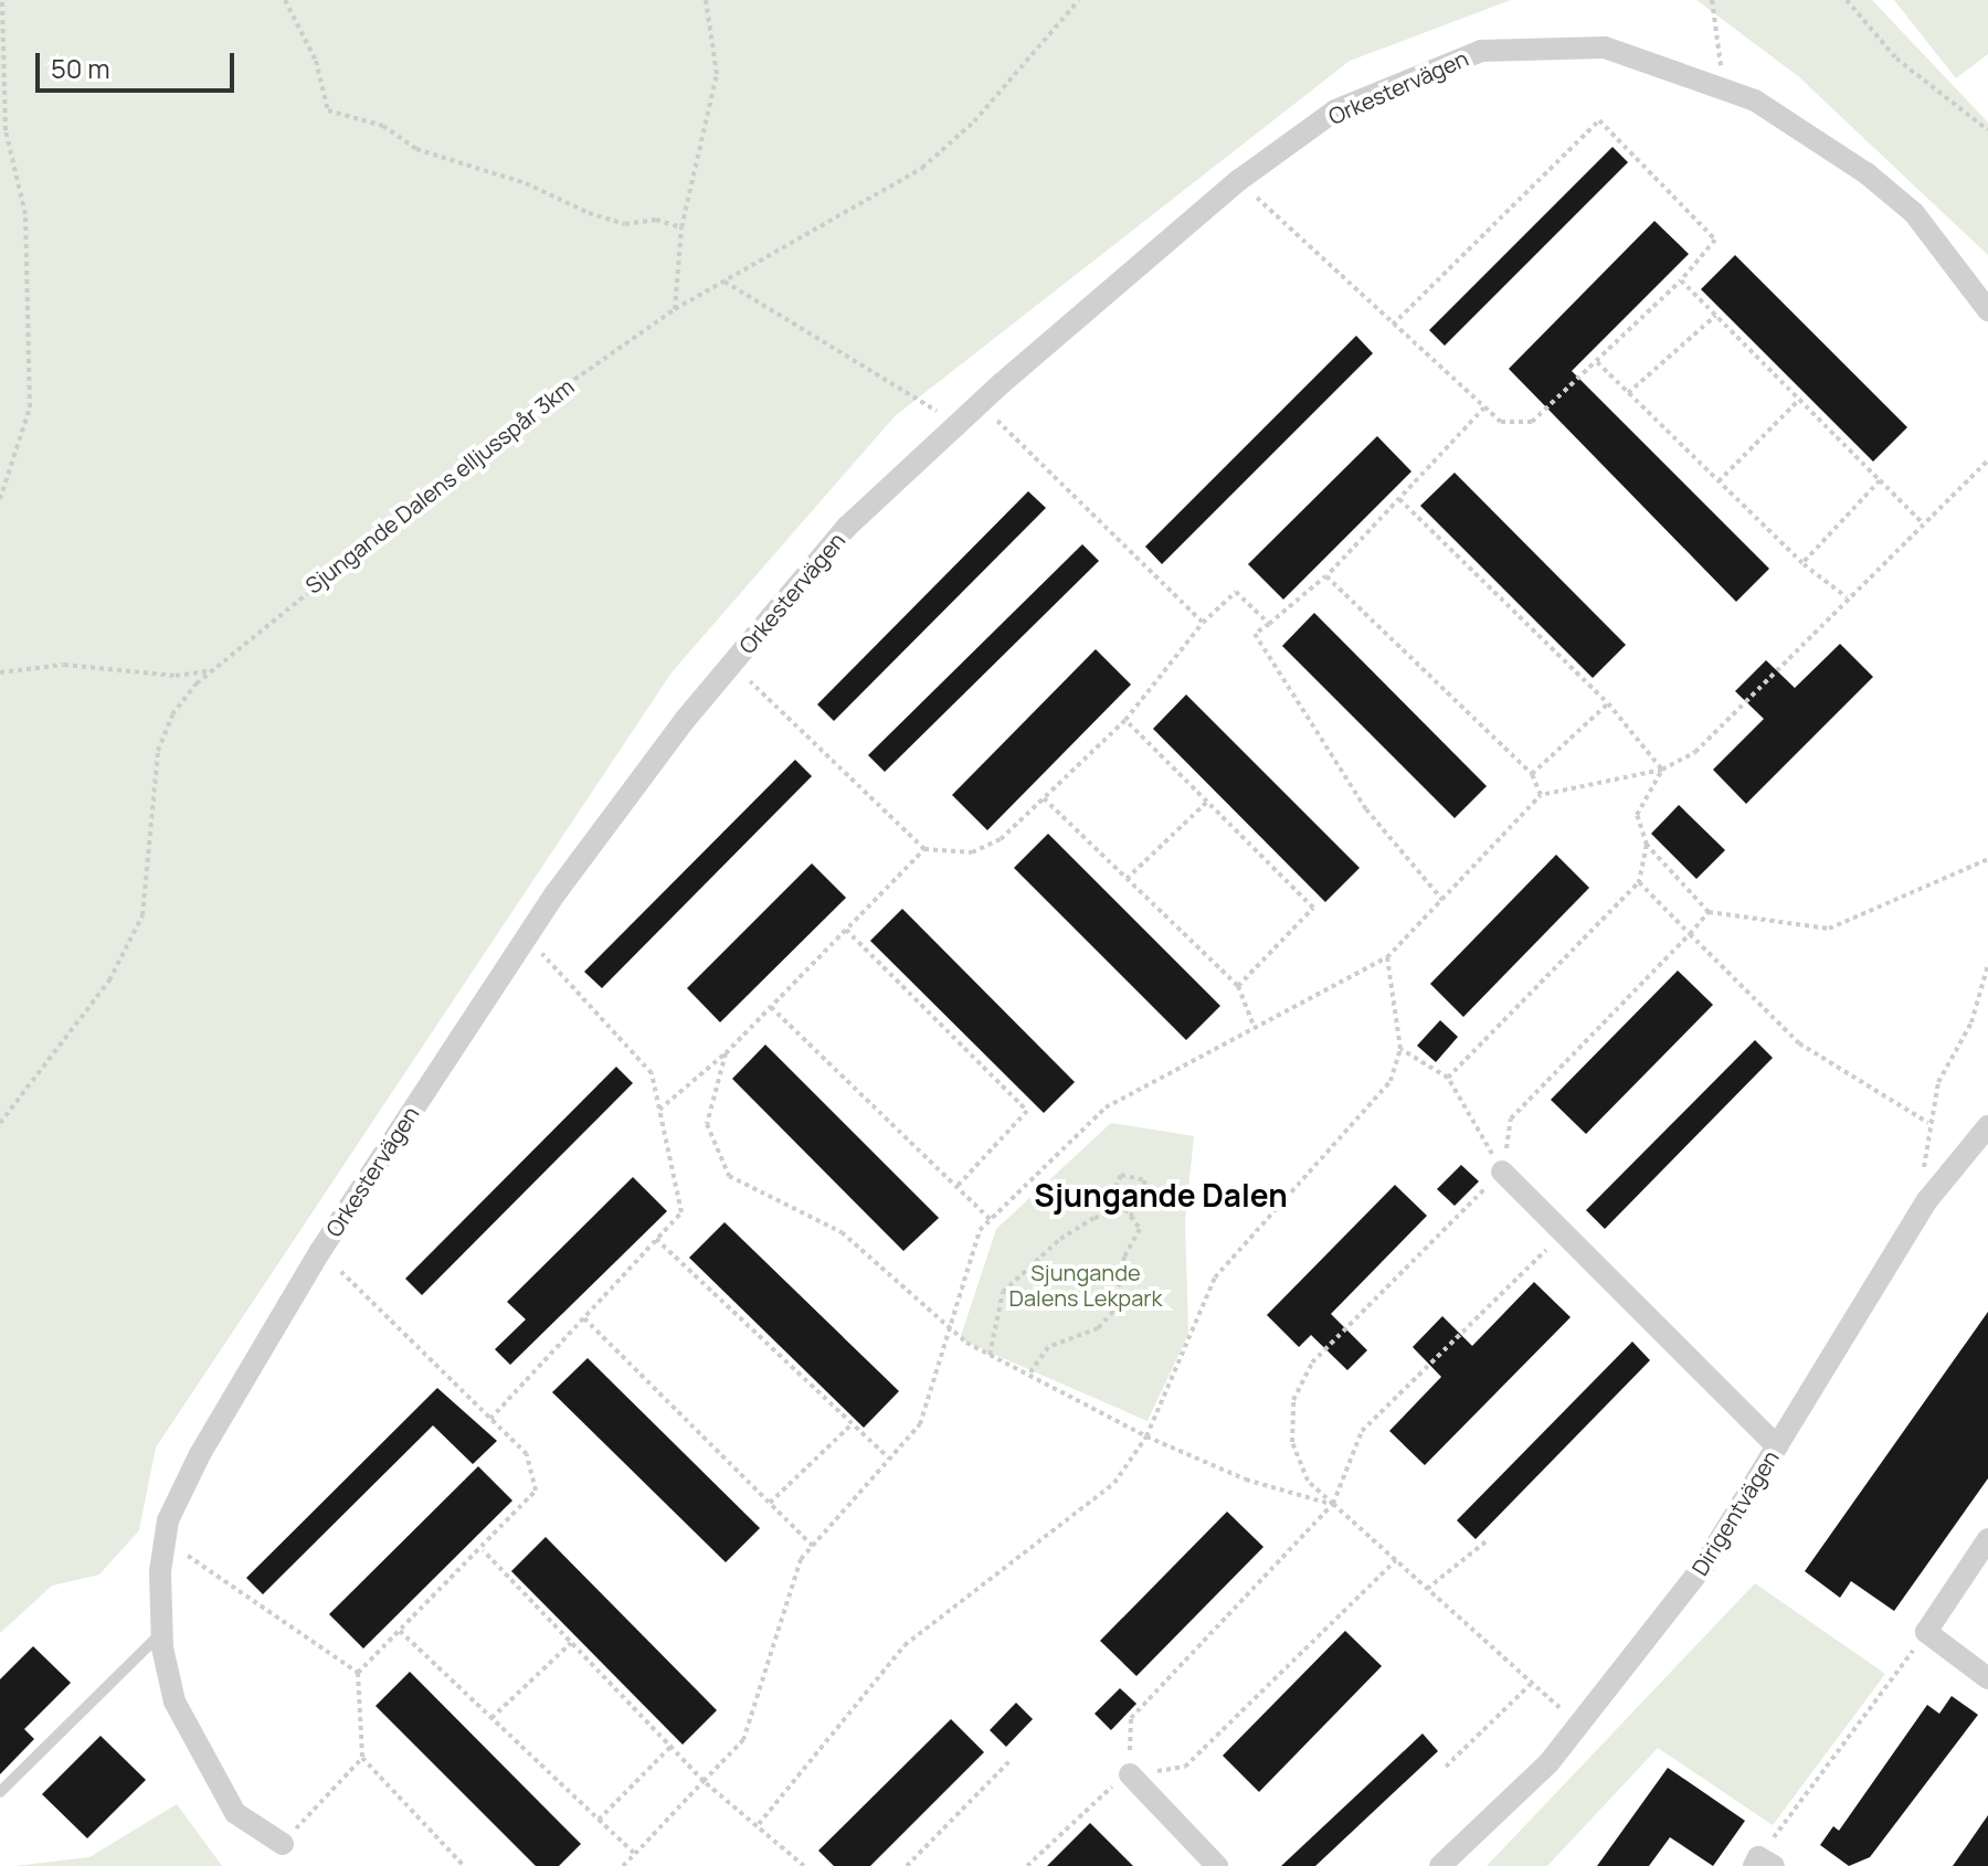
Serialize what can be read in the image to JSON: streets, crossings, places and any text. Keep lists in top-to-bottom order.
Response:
{
  "streets": {
    "street": ["Orkestervägen", "Dirigentvägen"],
    "path": ["Sjungande Dalens elljusspår 3km"]
  },
  "districts": ["Sjungande Dalen"],
  "parks": ["Sjungande Dalens Lekpark"],
  "scale_bar": "50 m"
}
